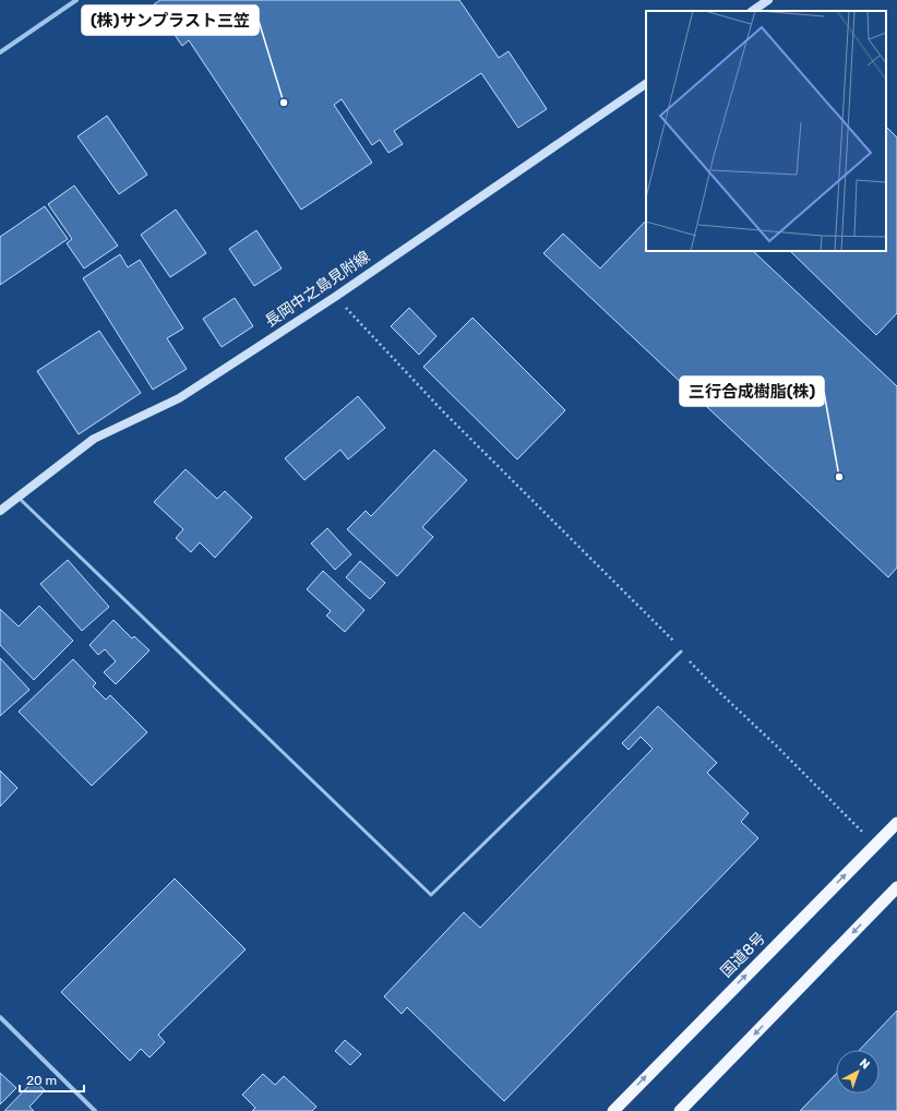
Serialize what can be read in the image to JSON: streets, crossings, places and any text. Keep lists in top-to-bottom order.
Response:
{
  "streets": {
    "highway": ["国道8号"],
    "main road": ["長岡中之島見附線"]
  },
  "places": ["(株)サンプラスト三笠", "三行合成樹脂(株)"],
  "scale_bar": "20 m",
  "north": "top right"
}
